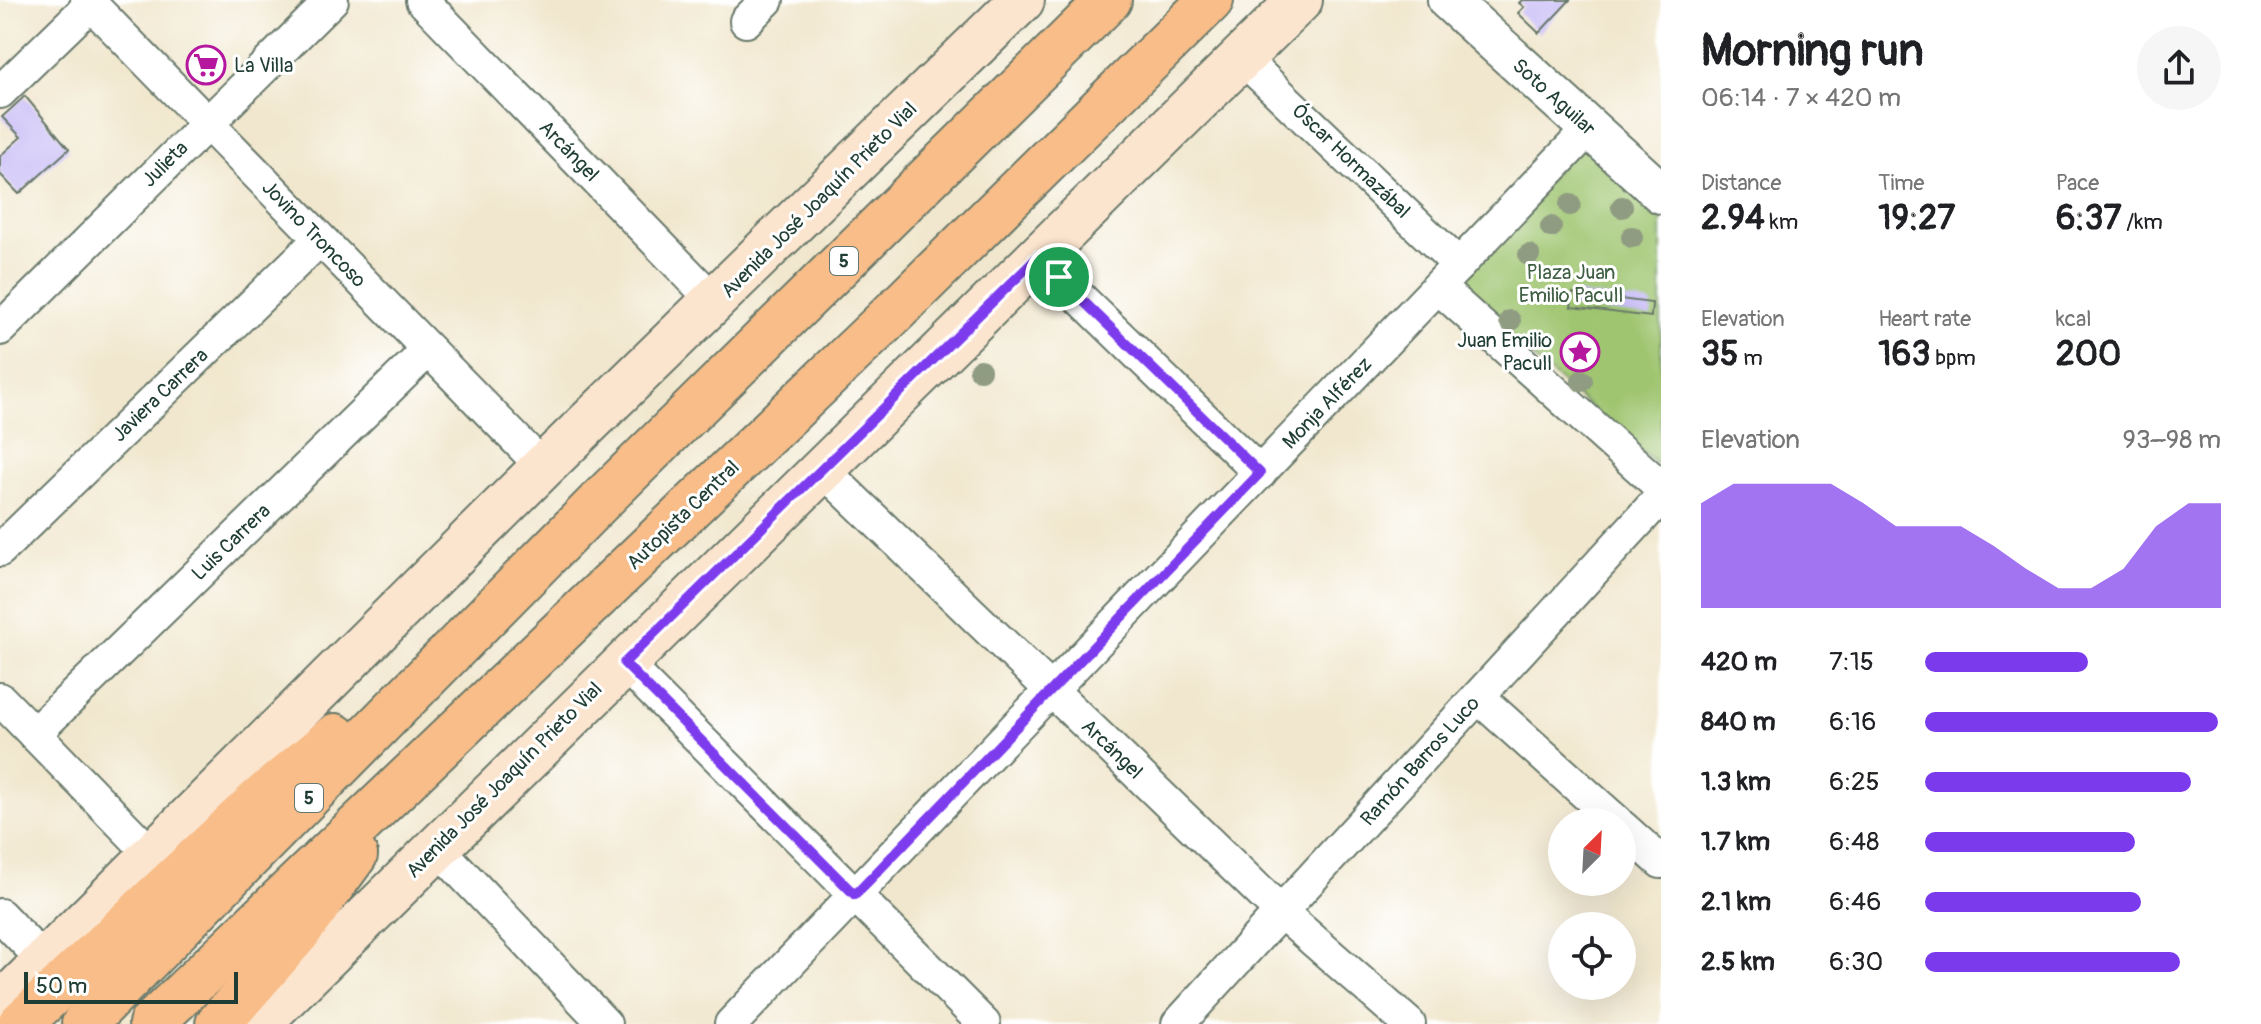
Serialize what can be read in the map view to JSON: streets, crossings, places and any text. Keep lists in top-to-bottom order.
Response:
{
  "streets": {
    "highway": ["5", "Autopista Central"],
    "main road": ["Avenida José Joaquín Prieto Vial"],
    "street": [
      "Soto Aguilar",
      "Arcángel",
      "Óscar Hormazábal",
      "Julieta",
      "Jovino Troncoso",
      "Javiera Carrera",
      "Monja Alférez",
      "Luis Carrera",
      "Ramón Barros Luco"
    ]
  },
  "crossings": [
    ["Soto Aguilar", "Monja Alférez"],
    ["Arcángel", "Avenida José Joaquín Prieto Vial"],
    ["Arcángel", "Monja Alférez"],
    ["Arcángel", "Ramón Barros Luco"],
    ["Óscar Hormazábal", "Avenida José Joaquín Prieto Vial"],
    ["Óscar Hormazábal", "Monja Alférez"],
    ["Julieta", "Jovino Troncoso"],
    ["Avenida José Joaquín Prieto Vial", "Jovino Troncoso"],
    ["Jovino Troncoso", "Javiera Carrera"],
    ["Jovino Troncoso", "Luis Carrera"]
  ],
  "parks": ["Plaza Juan Emilio Pacull"],
  "places": {
    "supermarket": ["La Villa"],
    "place": ["Juan Emilio Pacull"]
  },
  "scale_bar": "50 m",
  "north": "top right",
  "page": {
    "heading": ["Morning run", "06:14 · 7 × 420 m"],
    "stats": [
      ["Distance", "2.94 km"],
      ["Time", "19:27"],
      ["Pace", "6:37 /km"],
      ["Elevation", "35 m"],
      ["Heart rate", "163 bpm"],
      ["kcal", "200"]
    ],
    "chart": ["Elevation", "93–98 m"],
    "list": [
      {
        "name": "420 m",
        "note": "7:15"
      },
      {
        "name": "840 m",
        "note": "6:16"
      },
      {
        "name": "1.3 km",
        "note": "6:25"
      },
      {
        "name": "1.7 km",
        "note": "6:48"
      },
      {
        "name": "2.1 km",
        "note": "6:46"
      },
      {
        "name": "2.5 km",
        "note": "6:30"
      }
    ],
    "scale": "50 m"
  }
}
